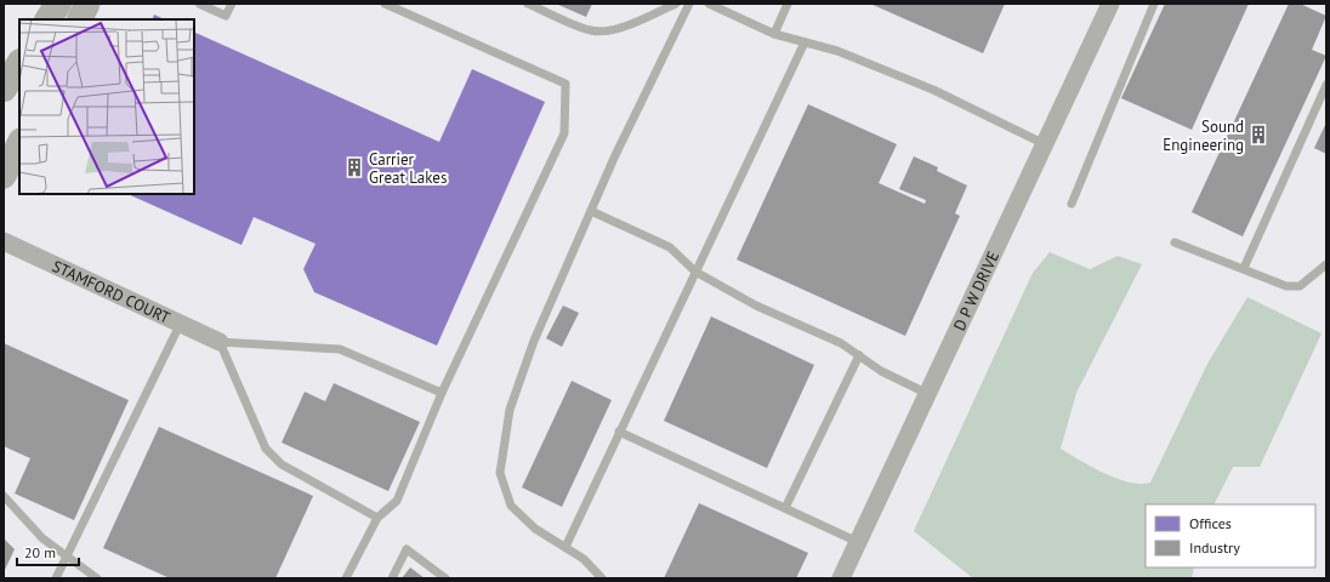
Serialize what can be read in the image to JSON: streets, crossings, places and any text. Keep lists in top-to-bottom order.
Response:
{
  "streets": {
    "street": ["D P W DRIVE", "STAMFORD COURT"]
  },
  "places": {
    "building": ["Sound Engineering", "Carrier Great Lakes"]
  },
  "legend": ["Offices", "Industry"],
  "scale_bar": "20 m"
}
